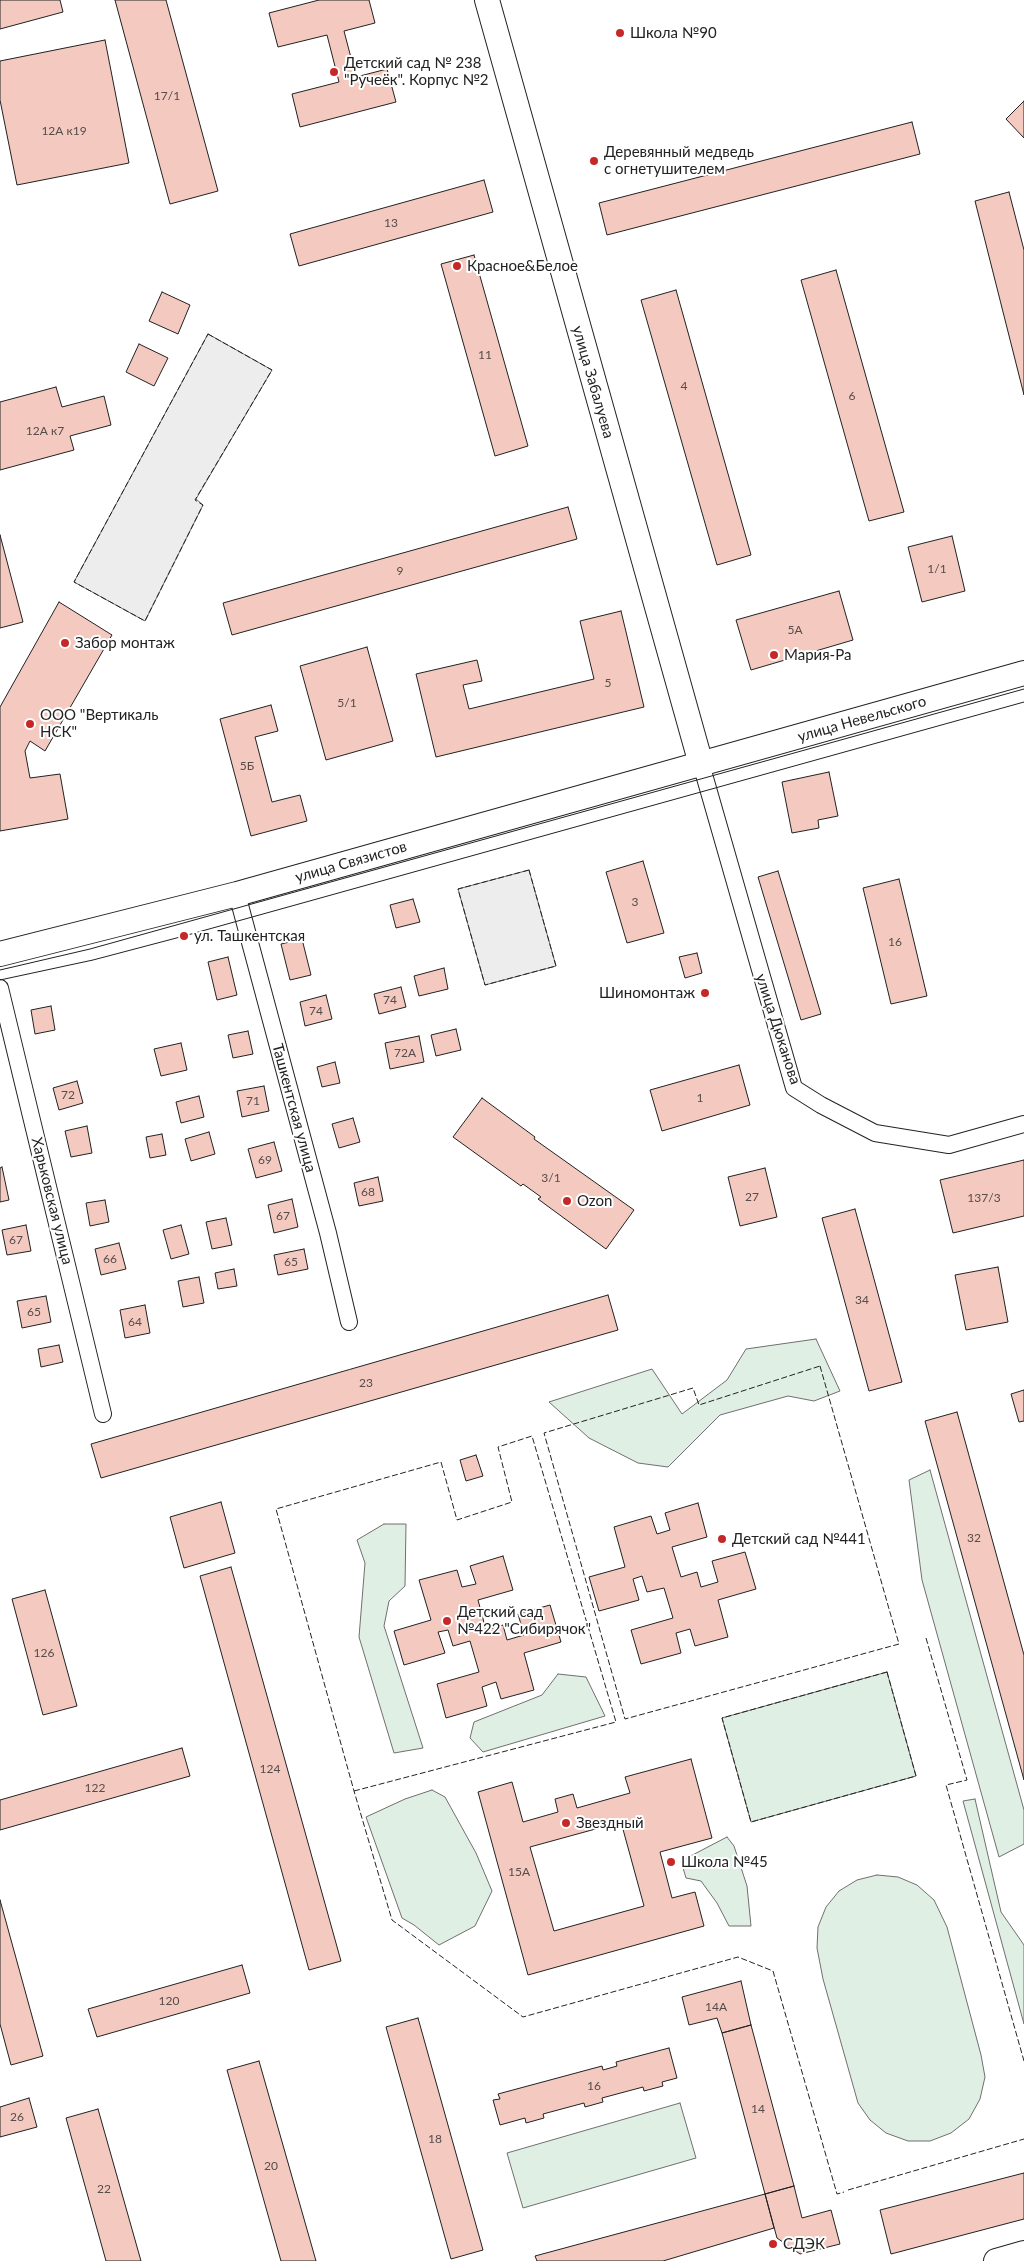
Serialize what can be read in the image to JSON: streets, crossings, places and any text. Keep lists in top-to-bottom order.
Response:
{
  "streets": {
    "street": [
      "улица Забалуева",
      "улица Невельского",
      "улица Связистов",
      "улица Дюканова",
      "Ташкентская улица",
      "Харьковская улица"
    ]
  },
  "crossings": [
    ["улица Забалуева", "улица Невельского"],
    ["улица Забалуева", "улица Связистов"],
    ["улица Забалуева", "улица Дюканова"],
    ["улица Невельского", "улица Связистов"],
    ["улица Невельского", "улица Дюканова"],
    ["улица Связистов", "улица Дюканова"],
    ["улица Связистов", "Ташкентская улица"]
  ],
  "places": [
    "Школа №90",
    "Детский сад № 238 \"Ручеёк\". Корпус №2",
    "Деревянный медведь с огнетушителем",
    "Красное&Белое",
    "Забор монтаж",
    "Мария-Ра",
    "ООО \"Вертикаль НСК\"",
    "ул. Ташкентская",
    "Шиномонтаж",
    "Ozon",
    "Детский сад №441",
    "Детский сад №422 \"Сибирячок\"",
    "Звездный",
    "Школа №45",
    "СДЭК"
  ],
  "house_numbers": [
    "17/1",
    "12А к19",
    "13",
    "11",
    "4",
    "6",
    "12А к7",
    "1/1",
    "9",
    "5А",
    "5",
    "5/1",
    "5Б",
    "3",
    "16",
    "74",
    "74",
    "72А",
    "72",
    "1",
    "71",
    "69",
    "3/1",
    "68",
    "27",
    "137/3",
    "67",
    "67",
    "66",
    "65",
    "34",
    "65",
    "64",
    "23",
    "32",
    "126",
    "124",
    "122",
    "15А",
    "120",
    "14А",
    "16",
    "14",
    "26",
    "18",
    "20",
    "22"
  ]
}
